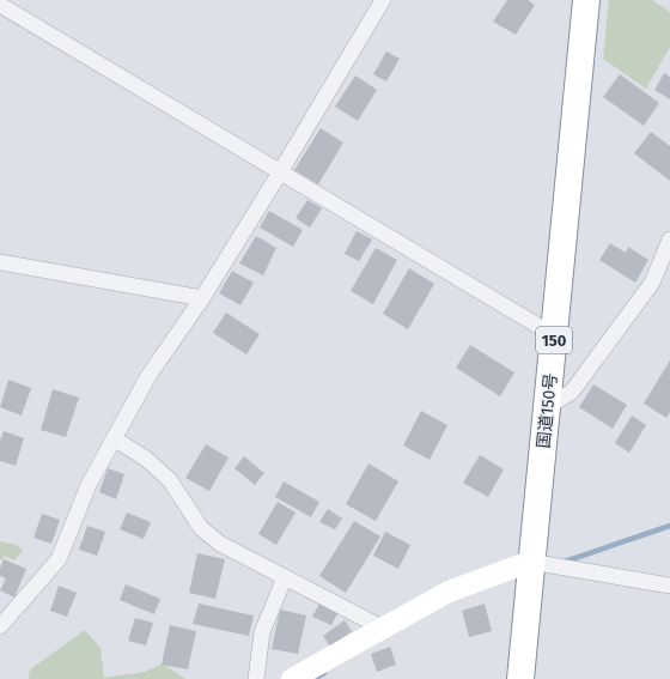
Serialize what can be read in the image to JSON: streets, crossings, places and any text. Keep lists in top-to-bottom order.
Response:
{
  "streets": {
    "highway": ["150", "国道150号"]
  }
}
